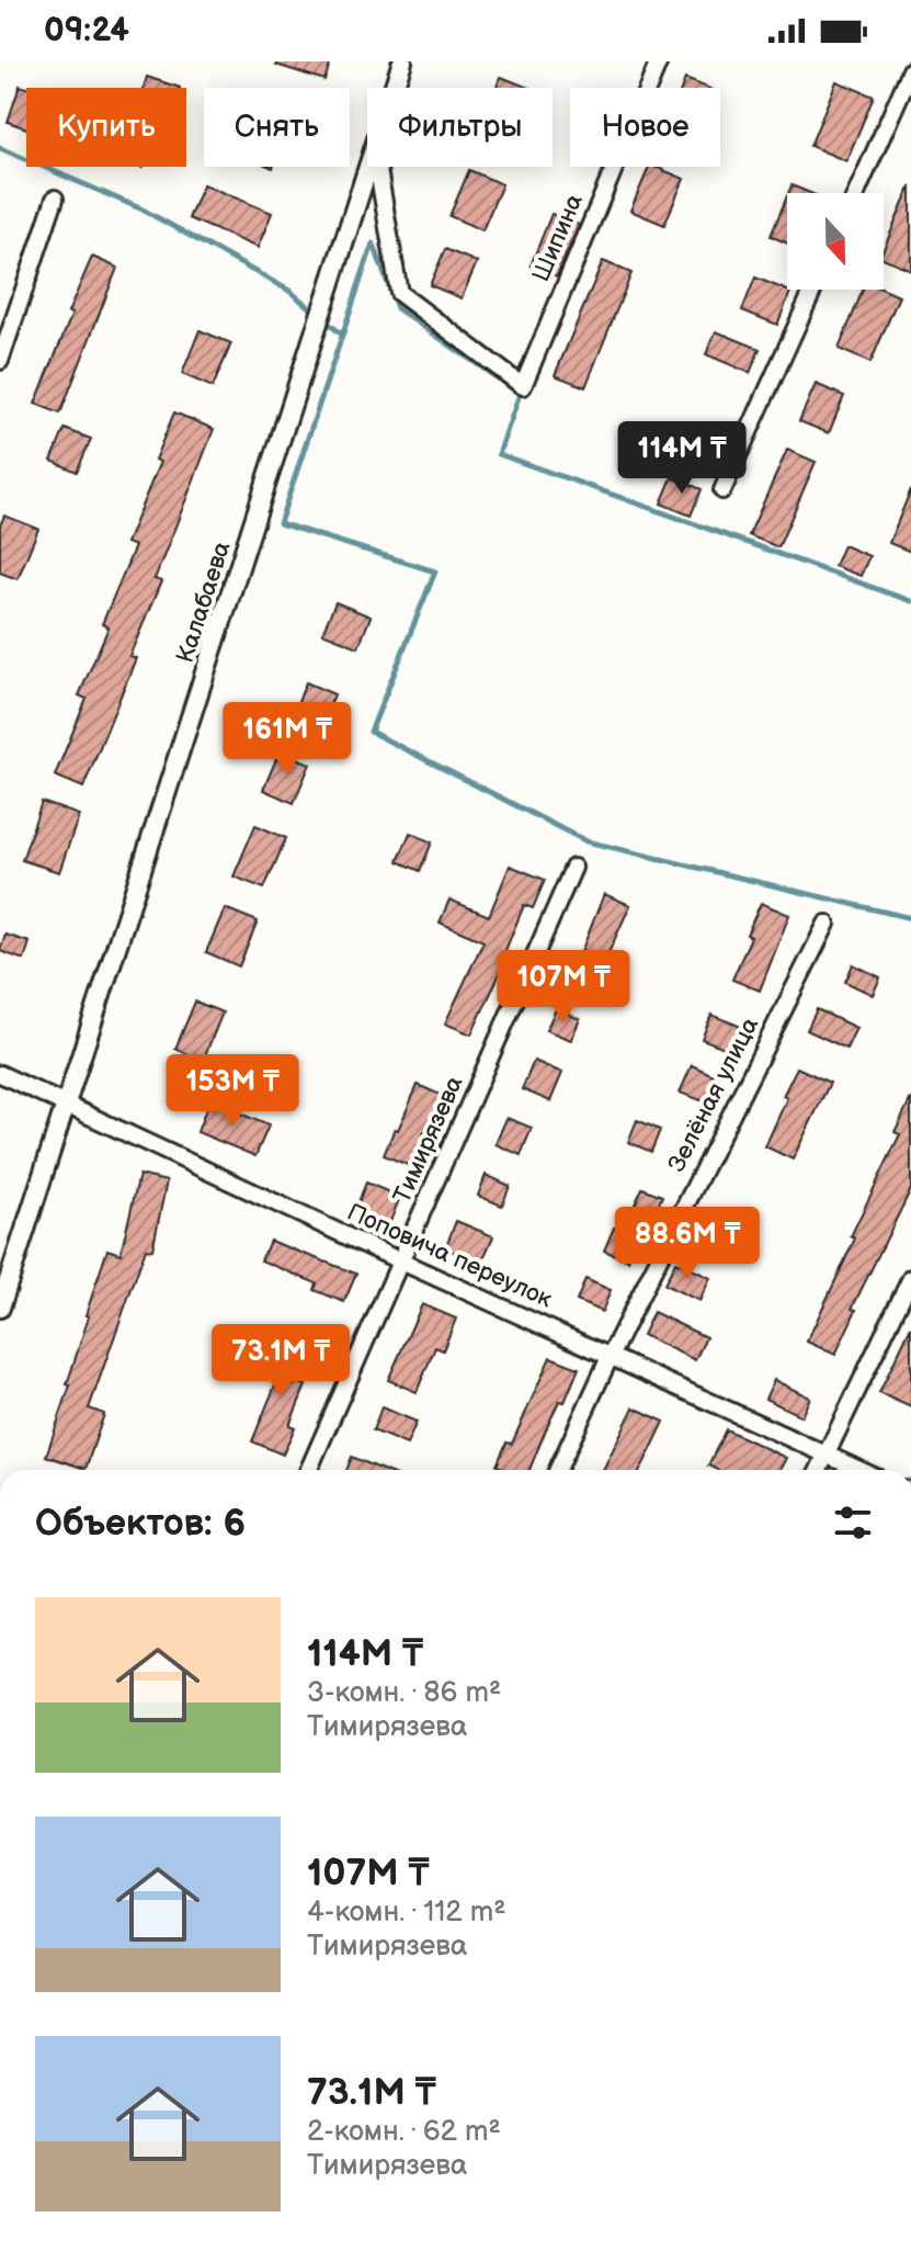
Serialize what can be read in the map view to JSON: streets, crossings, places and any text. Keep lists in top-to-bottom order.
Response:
{
  "streets": {
    "street": [
      "Шипина",
      "Калабаева",
      "Зелёная улица",
      "Тимирязева",
      "Поповича переулок"
    ]
  },
  "crossings": [
    ["Калабаева", "Поповича переулок"],
    ["Зелёная улица", "Поповича переулок"],
    ["Тимирязева", "Поповича переулок"]
  ],
  "north": "bottom",
  "page": {
    "status": "09:24",
    "chip": [
      "Купить",
      "Снять",
      "Фильтры",
      "Новое"
    ],
    "price": [
      "114M ₸",
      "161M ₸",
      "107M ₸",
      "153M ₸",
      "88.6M ₸",
      "73.1M ₸"
    ],
    "heading": "Объектов: 6",
    "list": [
      {
        "name": "114M ₸",
        "note": "3-комн. · 86 m² · Тимирязева"
      },
      {
        "name": "107M ₸",
        "note": "4-комн. · 112 m² · Тимирязева"
      },
      {
        "name": "73.1M ₸",
        "note": "2-комн. · 62 m² · Тимирязева"
      }
    ]
  }
}
